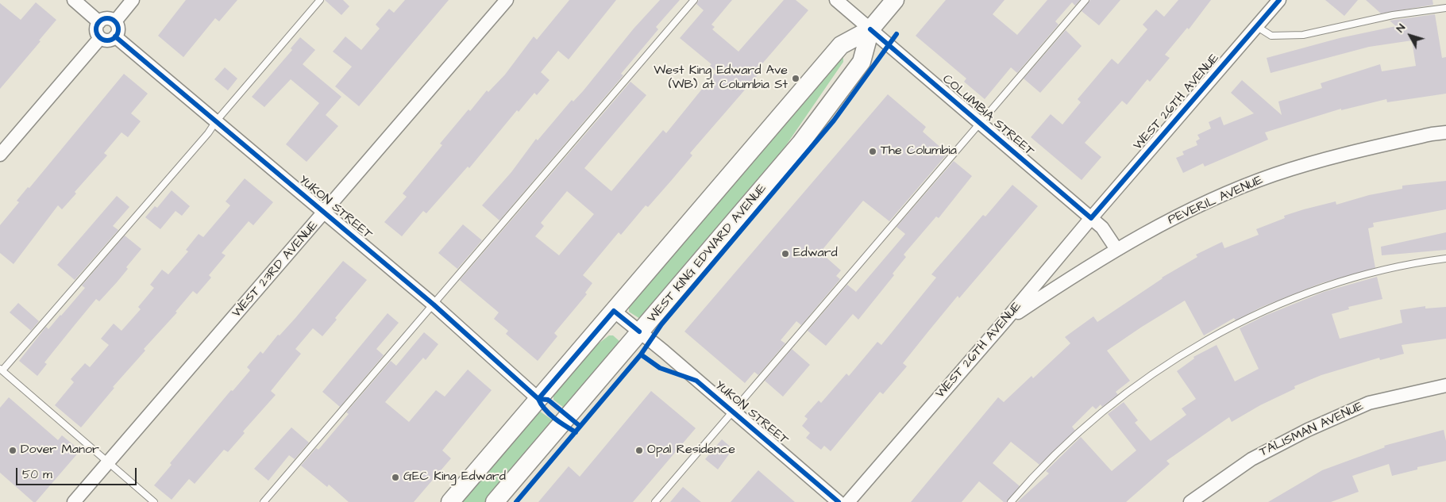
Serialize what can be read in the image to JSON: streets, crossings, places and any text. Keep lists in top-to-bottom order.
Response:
{
  "streets": {
    "main road": ["WEST KING EDWARD AVENUE"],
    "street": [
      "WEST 26TH AVENUE",
      "COLUMBIA STREET",
      "PEVERIL AVENUE",
      "YUKON STREET",
      "WEST 23RD AVENUE",
      "TALISMAN AVENUE"
    ]
  },
  "crossings": [
    ["WEST 26TH AVENUE", "COLUMBIA STREET"],
    ["WEST 26TH AVENUE", "PEVERIL AVENUE"],
    ["COLUMBIA STREET", "PEVERIL AVENUE"],
    ["COLUMBIA STREET", "WEST KING EDWARD AVENUE"],
    ["YUKON STREET", "WEST KING EDWARD AVENUE"],
    ["YUKON STREET", "WEST 23RD AVENUE"]
  ],
  "places": [
    "West King Edward Ave (WB) at Columbia St",
    "The Columbia",
    "Edward",
    "Dover Manor",
    "Opal Residence",
    "GEC King Edward"
  ],
  "scale_bar": "50 m",
  "north": "top left"
}
